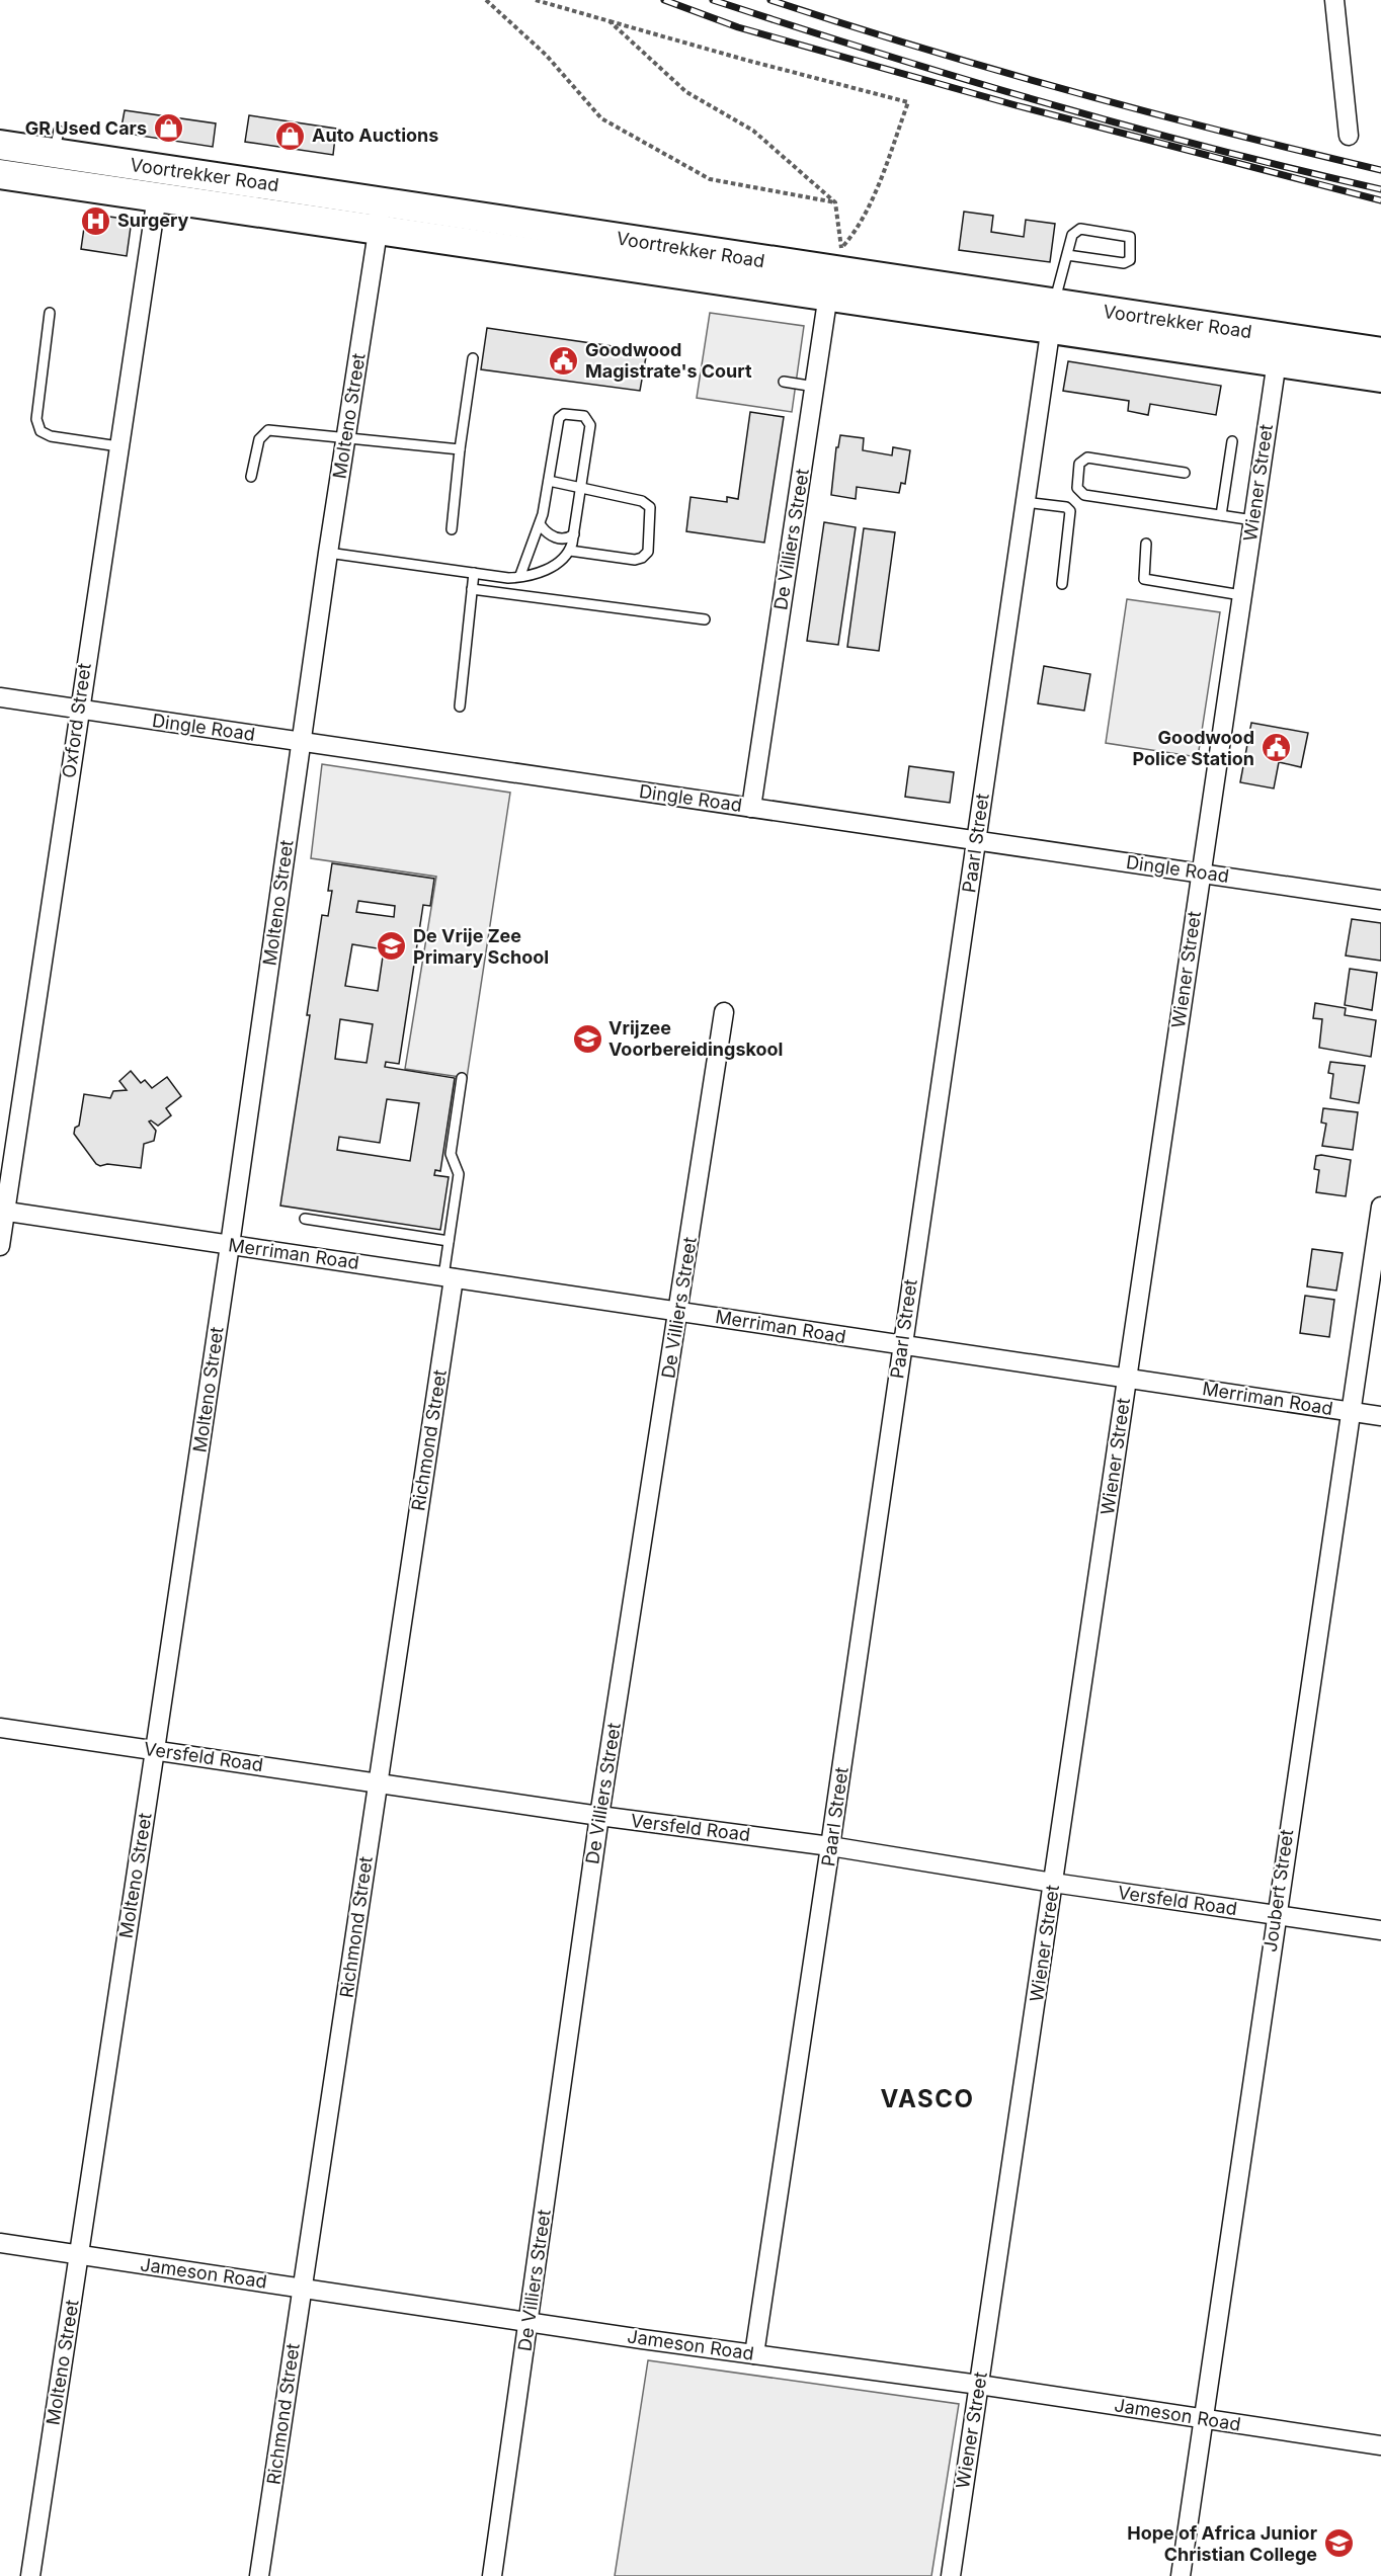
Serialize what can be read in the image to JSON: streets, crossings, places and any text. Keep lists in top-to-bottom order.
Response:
{
  "streets": {
    "main road": ["Voortrekker Road"],
    "street": [
      "Molteno Street",
      "Wiener Street",
      "De Villiers Street",
      "Oxford Street",
      "Dingle Road",
      "Paarl Street",
      "Merriman Road",
      "Richmond Street",
      "Versfeld Road",
      "Joubert Street",
      "Jameson Road"
    ]
  },
  "crossings": [
    ["Voortrekker Road", "Molteno Street"],
    ["Voortrekker Road", "Wiener Street"],
    ["Voortrekker Road", "De Villiers Street"],
    ["Voortrekker Road", "Oxford Street"],
    ["Voortrekker Road", "Paarl Street"],
    ["Molteno Street", "Dingle Road"],
    ["Molteno Street", "Merriman Road"],
    ["Molteno Street", "Versfeld Road"],
    ["Molteno Street", "Jameson Road"],
    ["Wiener Street", "Dingle Road"],
    ["Wiener Street", "Merriman Road"],
    ["Wiener Street", "Versfeld Road"],
    ["Wiener Street", "Jameson Road"],
    ["De Villiers Street", "Dingle Road"],
    ["De Villiers Street", "Merriman Road"],
    ["De Villiers Street", "Versfeld Road"],
    ["De Villiers Street", "Jameson Road"],
    ["Oxford Street", "Dingle Road"],
    ["Oxford Street", "Merriman Road"],
    ["Dingle Road", "Paarl Street"],
    ["Paarl Street", "Merriman Road"],
    ["Paarl Street", "Versfeld Road"],
    ["Paarl Street", "Jameson Road"],
    ["Merriman Road", "Richmond Street"],
    ["Merriman Road", "Joubert Street"],
    ["Richmond Street", "Versfeld Road"],
    ["Richmond Street", "Jameson Road"],
    ["Versfeld Road", "Joubert Street"],
    ["Joubert Street", "Jameson Road"]
  ],
  "districts": ["VASCO"],
  "places": {
    "shop": ["GR Used Cars", "Auto Auctions"],
    "hospital": ["Surgery"],
    "public building": ["Goodwood Magistrate's Court", "Goodwood Police Station"],
    "school or university": ["De Vrije Zee Primary School", "Vrijzee Voorbereidingskool", "Hope of Africa Junior Christian College"]
  }
}
